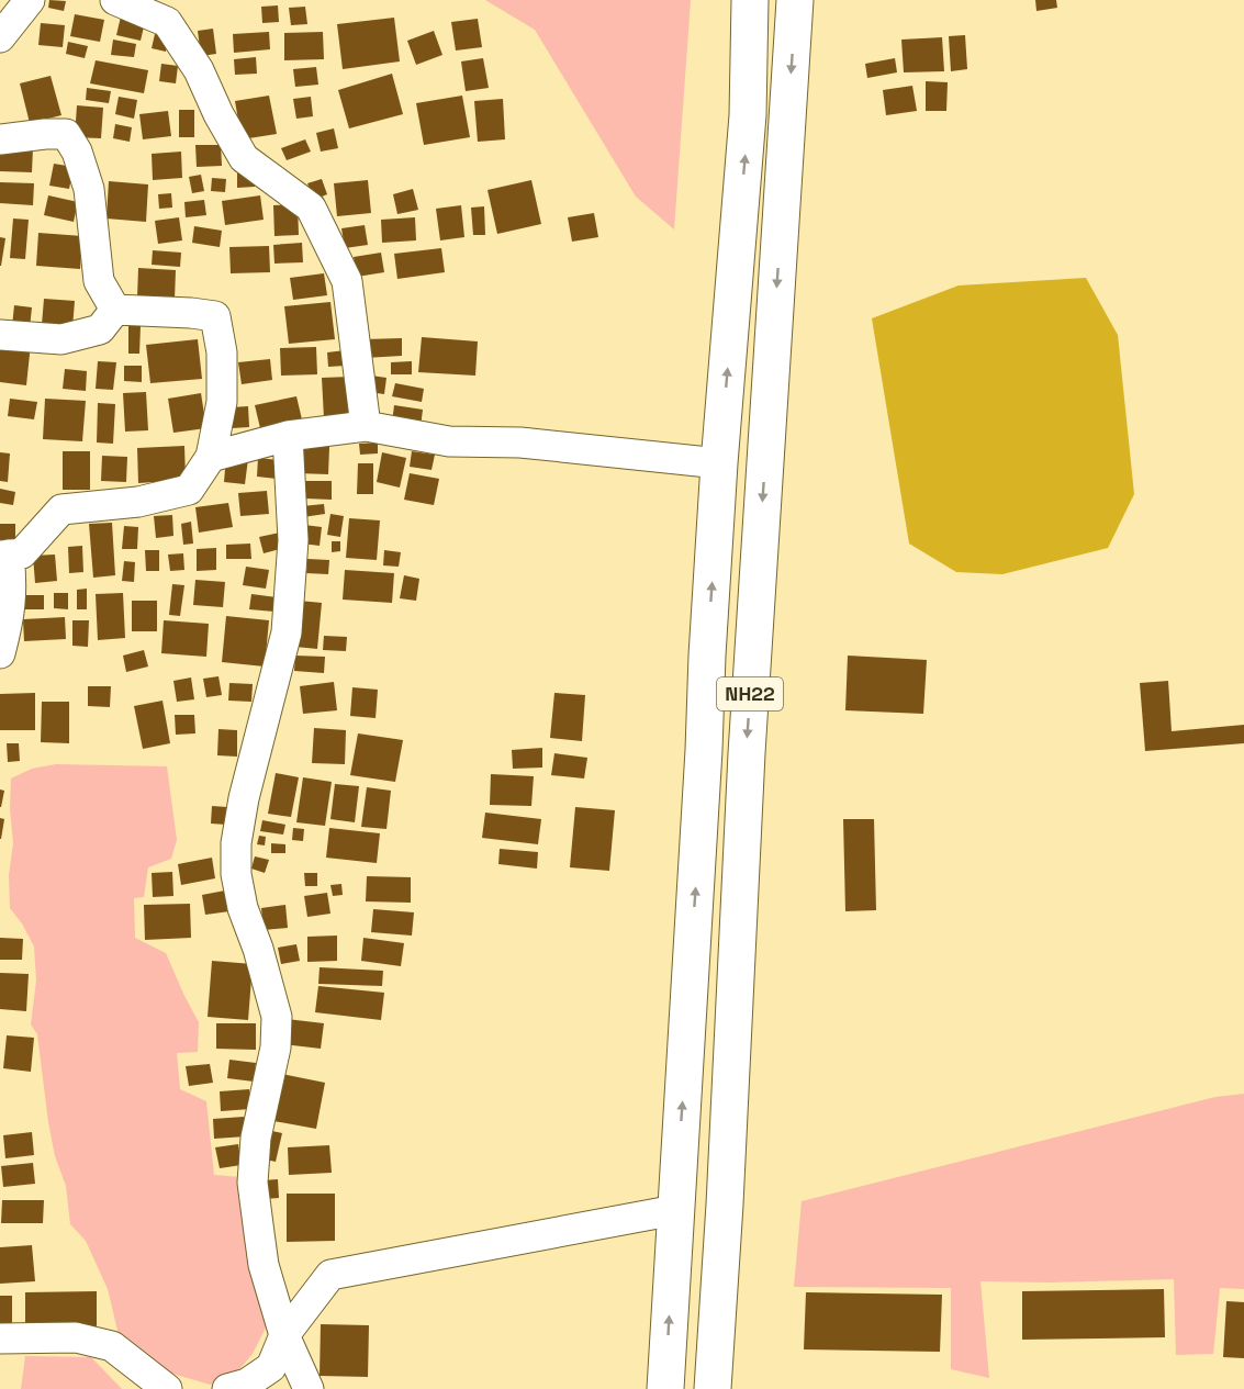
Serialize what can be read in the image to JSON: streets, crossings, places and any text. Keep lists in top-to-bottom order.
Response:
{
  "streets": {
    "highway": ["NH22"]
  }
}
